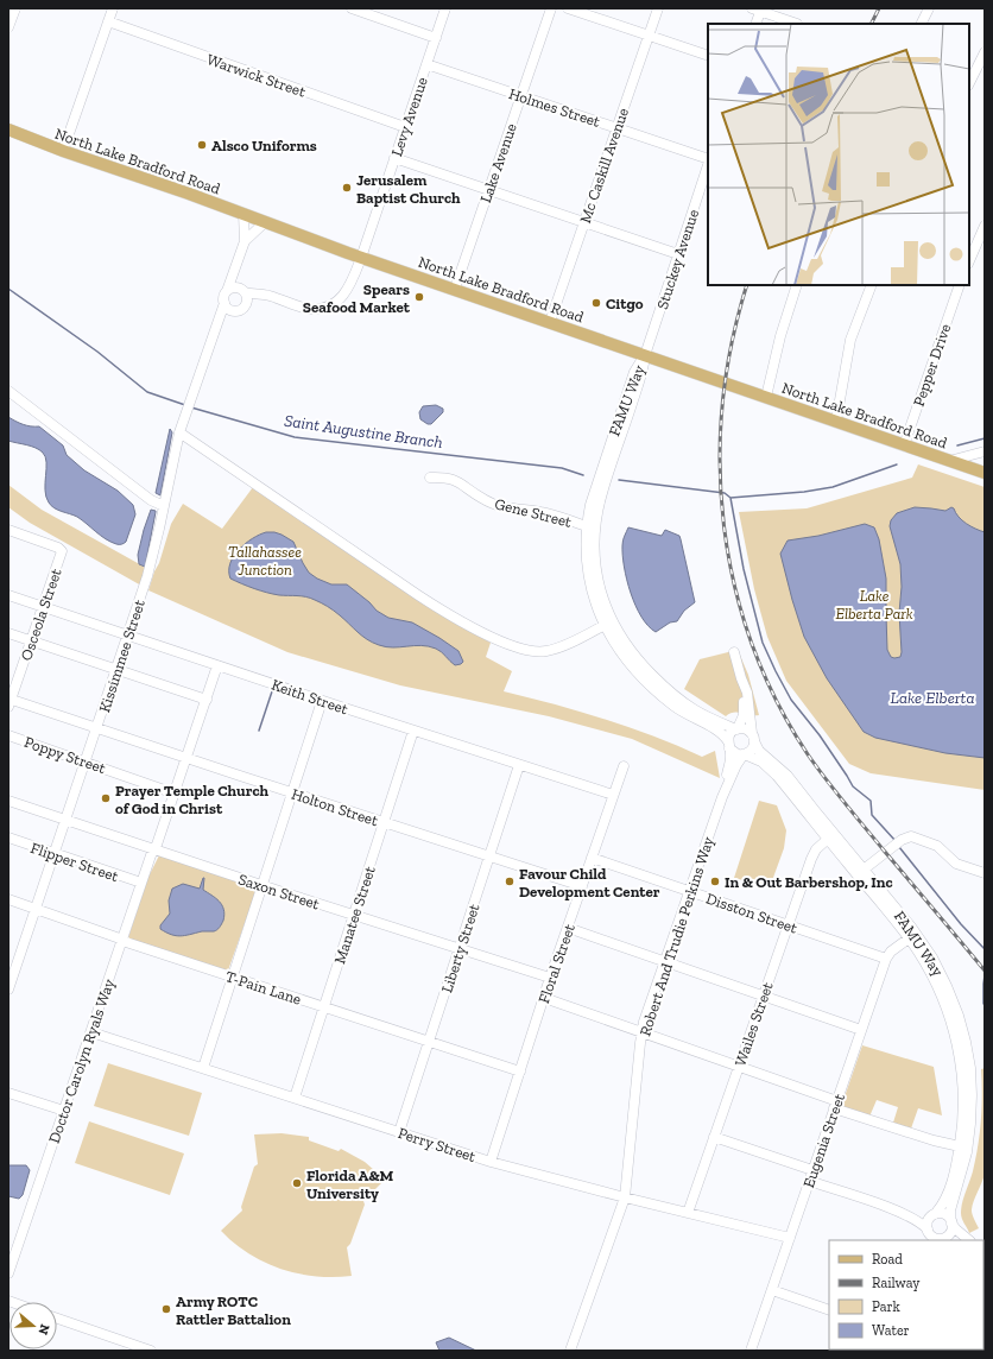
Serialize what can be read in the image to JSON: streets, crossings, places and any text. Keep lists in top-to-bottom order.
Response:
{
  "streets": {
    "main road": ["North Lake Bradford Road"],
    "street": [
      "Warwick Street",
      "Holmes Street",
      "Levy Avenue",
      "Lake Avenue",
      "Mc Caskill Avenue",
      "Stuckey Avenue",
      "Pepper Drive",
      "FAMU Way",
      "Gene Street",
      "Osceola Street",
      "Kissimmee Street",
      "Keith Street",
      "Poppy Street",
      "Holton Street",
      "Flipper Street",
      "Saxon Street",
      "Disston Street",
      "Manatee Street",
      "Robert And Trudie Perkins Way",
      "Liberty Street",
      "Floral Street",
      "T-Pain Lane",
      "Wailes Street",
      "Doctor Carolyn Ryals Way",
      "Eugenia Street",
      "Perry Street"
    ]
  },
  "crossings": [
    ["Warwick Street", "Levy Avenue"],
    ["Holmes Street", "Levy Avenue"],
    ["Holmes Street", "Lake Avenue"],
    ["Holmes Street", "Mc Caskill Avenue"],
    ["Levy Avenue", "North Lake Bradford Road"],
    ["Levy Avenue", "Kissimmee Street"],
    ["North Lake Bradford Road", "Lake Avenue"],
    ["North Lake Bradford Road", "Mc Caskill Avenue"],
    ["North Lake Bradford Road", "Stuckey Avenue"],
    ["North Lake Bradford Road", "Pepper Drive"],
    ["North Lake Bradford Road", "FAMU Way"],
    ["Stuckey Avenue", "FAMU Way"],
    ["FAMU Way", "Gene Street"],
    ["FAMU Way", "Robert And Trudie Perkins Way"],
    ["FAMU Way", "Wailes Street"],
    ["FAMU Way", "Eugenia Street"],
    ["Osceola Street", "Keith Street"],
    ["Osceola Street", "Holton Street"],
    ["Kissimmee Street", "Keith Street"],
    ["Kissimmee Street", "Poppy Street"],
    ["Kissimmee Street", "Holton Street"],
    ["Kissimmee Street", "Flipper Street"],
    ["Kissimmee Street", "Saxon Street"],
    ["Kissimmee Street", "T-Pain Lane"],
    ["Keith Street", "Manatee Street"],
    ["Keith Street", "Liberty Street"],
    ["Keith Street", "Floral Street"],
    ["Keith Street", "Doctor Carolyn Ryals Way"],
    ["Poppy Street", "Doctor Carolyn Ryals Way"],
    ["Holton Street", "Manatee Street"],
    ["Holton Street", "Liberty Street"],
    ["Holton Street", "Floral Street"],
    ["Holton Street", "Doctor Carolyn Ryals Way"],
    ["Flipper Street", "Doctor Carolyn Ryals Way"],
    ["Saxon Street", "Manatee Street"],
    ["Saxon Street", "Liberty Street"],
    ["Saxon Street", "Floral Street"],
    ["Saxon Street", "Doctor Carolyn Ryals Way"],
    ["Disston Street", "Robert And Trudie Perkins Way"],
    ["Disston Street", "Floral Street"],
    ["Disston Street", "Wailes Street"],
    ["Disston Street", "Eugenia Street"],
    ["Manatee Street", "T-Pain Lane"],
    ["Manatee Street", "Perry Street"],
    ["Robert And Trudie Perkins Way", "Perry Street"],
    ["Liberty Street", "T-Pain Lane"],
    ["Liberty Street", "Perry Street"],
    ["Floral Street", "T-Pain Lane"],
    ["Floral Street", "Perry Street"],
    ["T-Pain Lane", "Doctor Carolyn Ryals Way"],
    ["Wailes Street", "Perry Street"],
    ["Doctor Carolyn Ryals Way", "Perry Street"],
    ["Eugenia Street", "Perry Street"]
  ],
  "water": ["Saint Augustine Branch", "Lake Elberta"],
  "parks": ["Tallahassee Junction", "Lake Elberta Park"],
  "places": [
    "Alsco Uniforms",
    "Jerusalem Baptist Church",
    "Spears Seafood Market",
    "Citgo",
    "Prayer Temple Church of God in Christ",
    "Favour Child Development Center",
    "In & Out Barbershop, Inc",
    "Florida A&M University",
    "Army ROTC Rattler Battalion"
  ],
  "legend": [
    "Road",
    "Railway",
    "Park",
    "Water"
  ],
  "north": "right"
}
